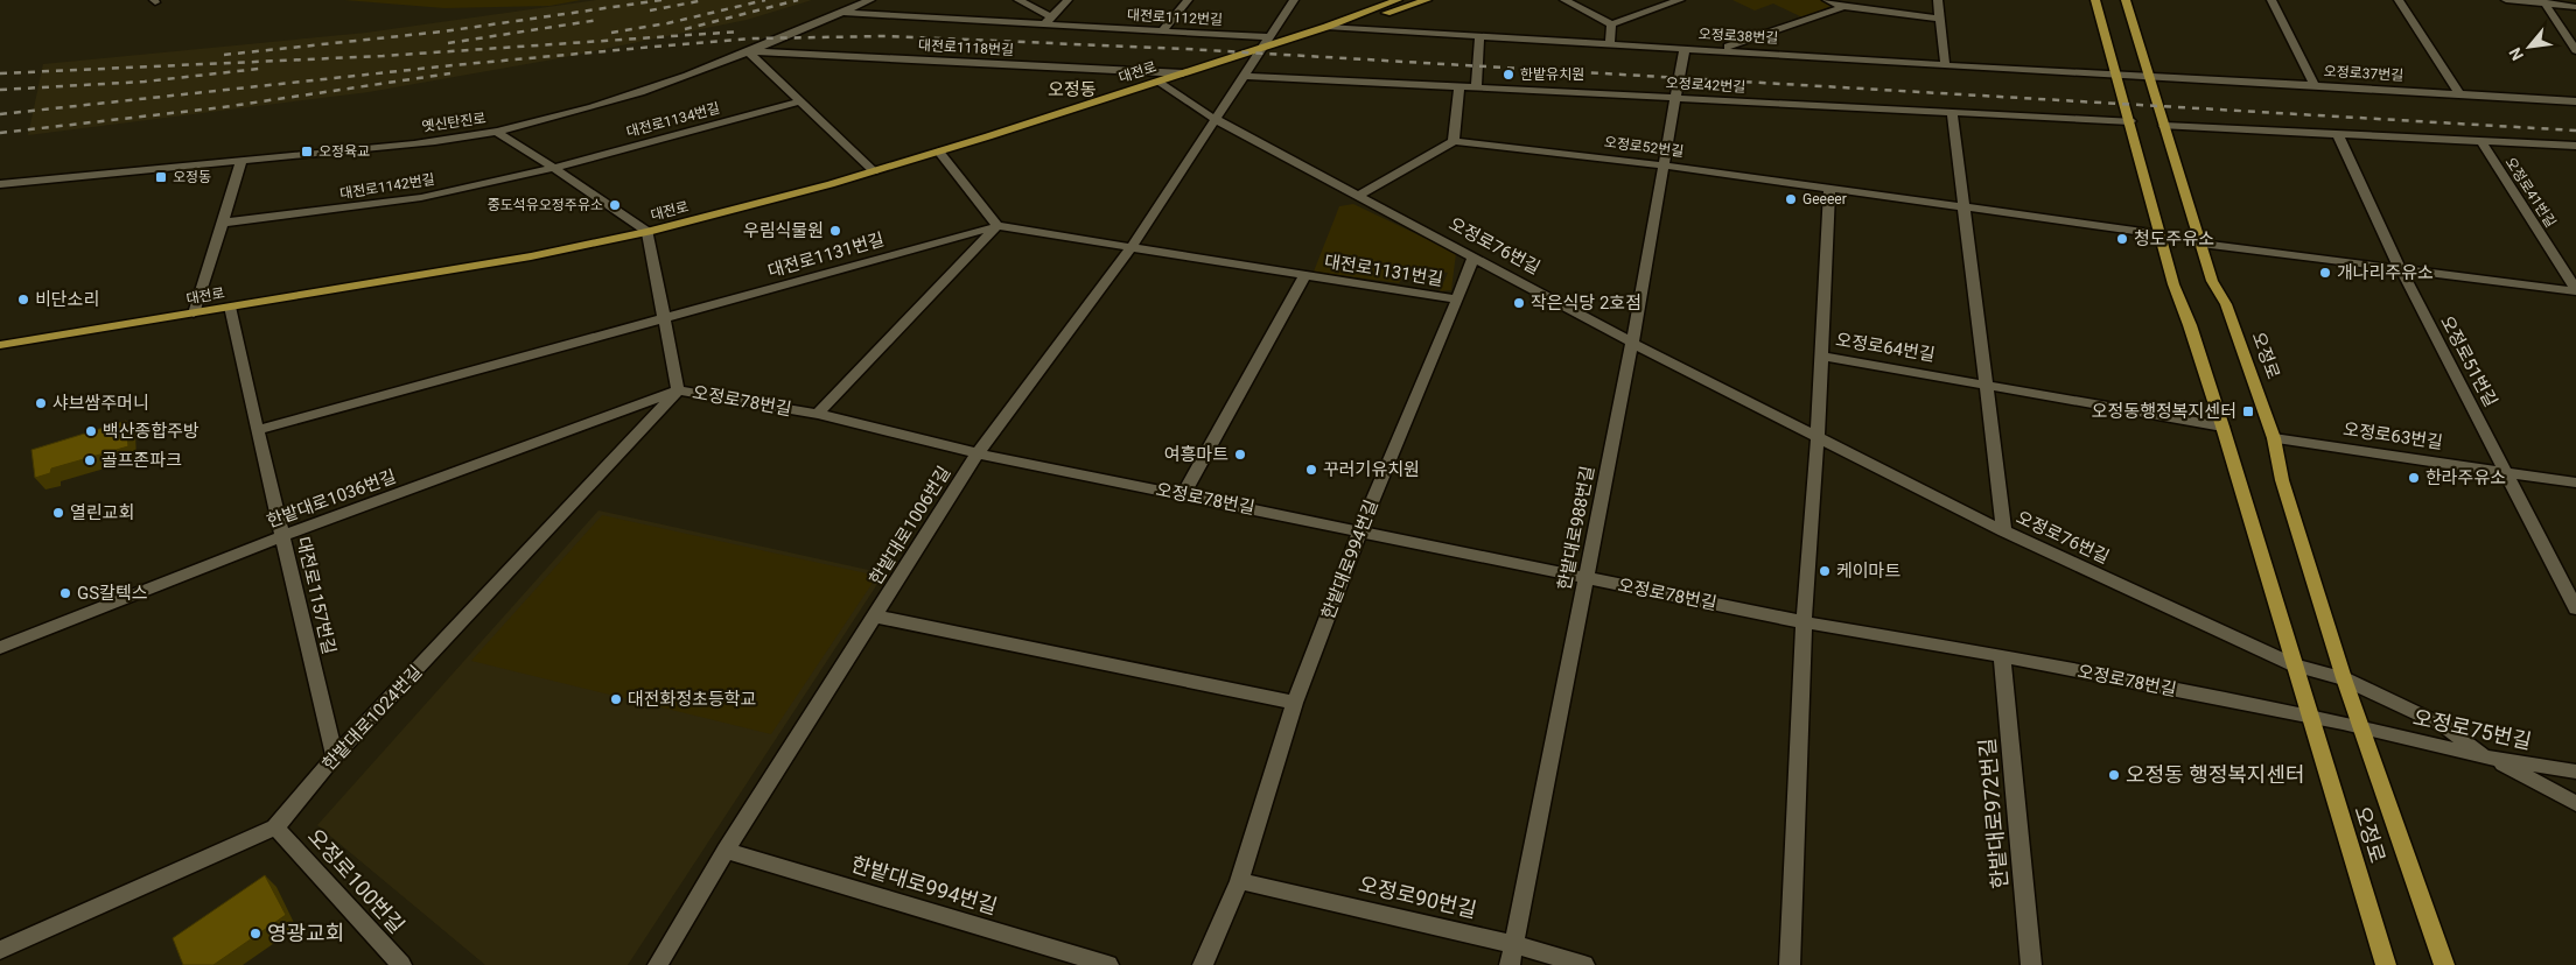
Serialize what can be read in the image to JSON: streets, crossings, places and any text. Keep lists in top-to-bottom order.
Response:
{
  "streets": {
    "main road": ["대전로", "오정로"],
    "street": [
      "대전로1112번길",
      "오정로38번길",
      "대전로1118번길",
      "오정로37번길",
      "오정로42번길",
      "대전로1134번길",
      "옛신탄진로",
      "오정로52번길",
      "대전로1142번길",
      "오정로41번길",
      "오정로76번길",
      "대전로1131번길",
      "오정로64번길",
      "오정로51번길",
      "오정로78번길",
      "오정로63번길",
      "한밭대로1036번길",
      "한밭대로1006번길",
      "한밭대로988번길",
      "한밭대로994번길",
      "대전로1157번길",
      "한밭대로1024번길",
      "오정로75번길",
      "한밭대로972번길",
      "오정로100번길",
      "오정로90번길"
    ]
  },
  "crossings": [
    ["대전로1112번길", "대전로"],
    ["대전로1112번길", "옛신탄진로"],
    ["대전로1112번길", "한밭대로1006번길"],
    ["오정로38번길", "대전로"],
    ["오정로38번길", "오정로37번길"],
    ["오정로38번길", "오정로"],
    ["오정로38번길", "한밭대로988번길"],
    ["대전로1118번길", "대전로"],
    ["대전로1118번길", "옛신탄진로"],
    ["대전로", "오정로76번길"],
    ["대전로", "오정로78번길"],
    ["대전로", "한밭대로1006번길"],
    ["대전로", "대전로1157번길"],
    ["오정로37번길", "오정로"],
    ["오정로42번길", "오정로"],
    ["오정로42번길", "한밭대로1006번길"],
    ["오정로42번길", "한밭대로988번길"],
    ["대전로1134번길", "대전로1142번길"],
    ["오정로52번길", "오정로"],
    ["오정로52번길", "한밭대로988번길"],
    ["오정로41번길", "오정로"],
    ["오정로76번길", "오정로64번길"],
    ["오정로76번길", "오정로"],
    ["오정로76번길", "한밭대로1006번길"],
    ["오정로76번길", "한밭대로988번길"],
    ["오정로76번길", "한밭대로994번길"],
    ["오정로76번길", "오정로75번길"],
    ["대전로1131번길", "오정로78번길"],
    ["대전로1131번길", "한밭대로1006번길"],
    ["대전로1131번길", "한밭대로994번길"],
    ["오정로64번길", "오정로"],
    ["오정로", "오정로78번길"],
    ["오정로", "오정로63번길"],
    ["오정로", "오정로75번길"],
    ["오정로51번길", "오정로63번길"],
    ["오정로78번길", "한밭대로1036번길"],
    ["오정로78번길", "한밭대로1006번길"],
    ["오정로78번길", "한밭대로988번길"],
    ["오정로78번길", "한밭대로994번길"],
    ["오정로78번길", "한밭대로1024번길"],
    ["오정로78번길", "한밭대로972번길"],
    ["한밭대로1036번길", "대전로1157번길"],
    ["한밭대로1036번길", "한밭대로1024번길"],
    ["한밭대로1006번길", "한밭대로994번길"],
    ["한밭대로988번길", "오정로90번길"],
    ["한밭대로994번길", "오정로90번길"],
    ["대전로1157번길", "한밭대로1024번길"],
    ["한밭대로1024번길", "오정로100번길"]
  ],
  "districts": ["오정동"],
  "places": {
    "other": [
      "한밭유치원",
      "Geeeer",
      "중도석유오정주유소",
      "우림식물원",
      "청도주유소",
      "개나리주유소",
      "비단소리",
      "작은식당 2호점",
      "샤브쌈주머니",
      "백산종합주방",
      "여흥마트",
      "골프존파크",
      "꾸러기유치원",
      "한라주유소",
      "열린교회",
      "케이마트",
      "GS칼텍스",
      "대전화정초등학교",
      "오정동 행정복지센터",
      "영광교회"
    ],
    "transit": ["오정육교", "오정동", "오정동행정복지센터"]
  },
  "north": "bottom left"
}
